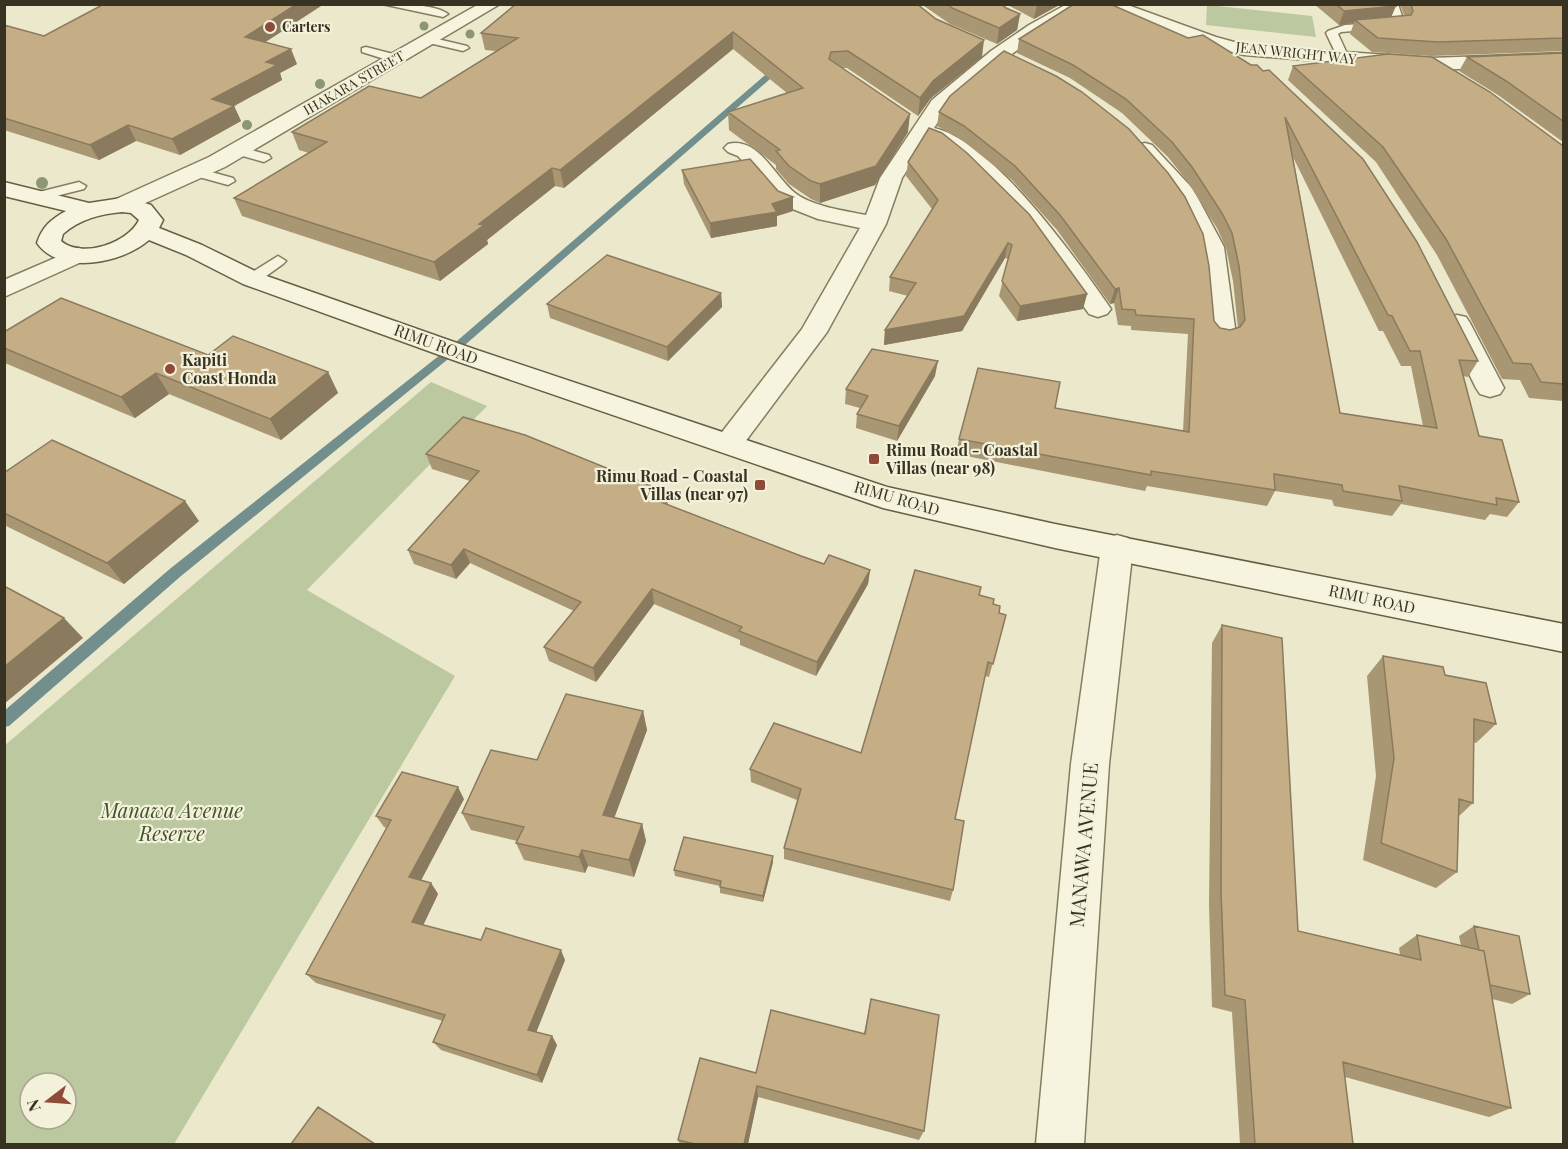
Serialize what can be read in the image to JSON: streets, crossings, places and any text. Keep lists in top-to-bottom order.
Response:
{
  "streets": {
    "street": [
      "JEAN WRIGHT WAY",
      "IHAKARA STREET",
      "RIMU ROAD",
      "MANAWA AVENUE"
    ]
  },
  "crossings": [
    ["IHAKARA STREET", "RIMU ROAD"],
    ["RIMU ROAD", "MANAWA AVENUE"]
  ],
  "parks": ["Manawa Avenue Reserve"],
  "places": {
    "other": ["Carters", "Kapiti Coast Honda"],
    "transit": ["Rimu Road - Coastal Villas (near 98)", "Rimu Road - Coastal Villas (near 97)"]
  },
  "north": "left"
}
